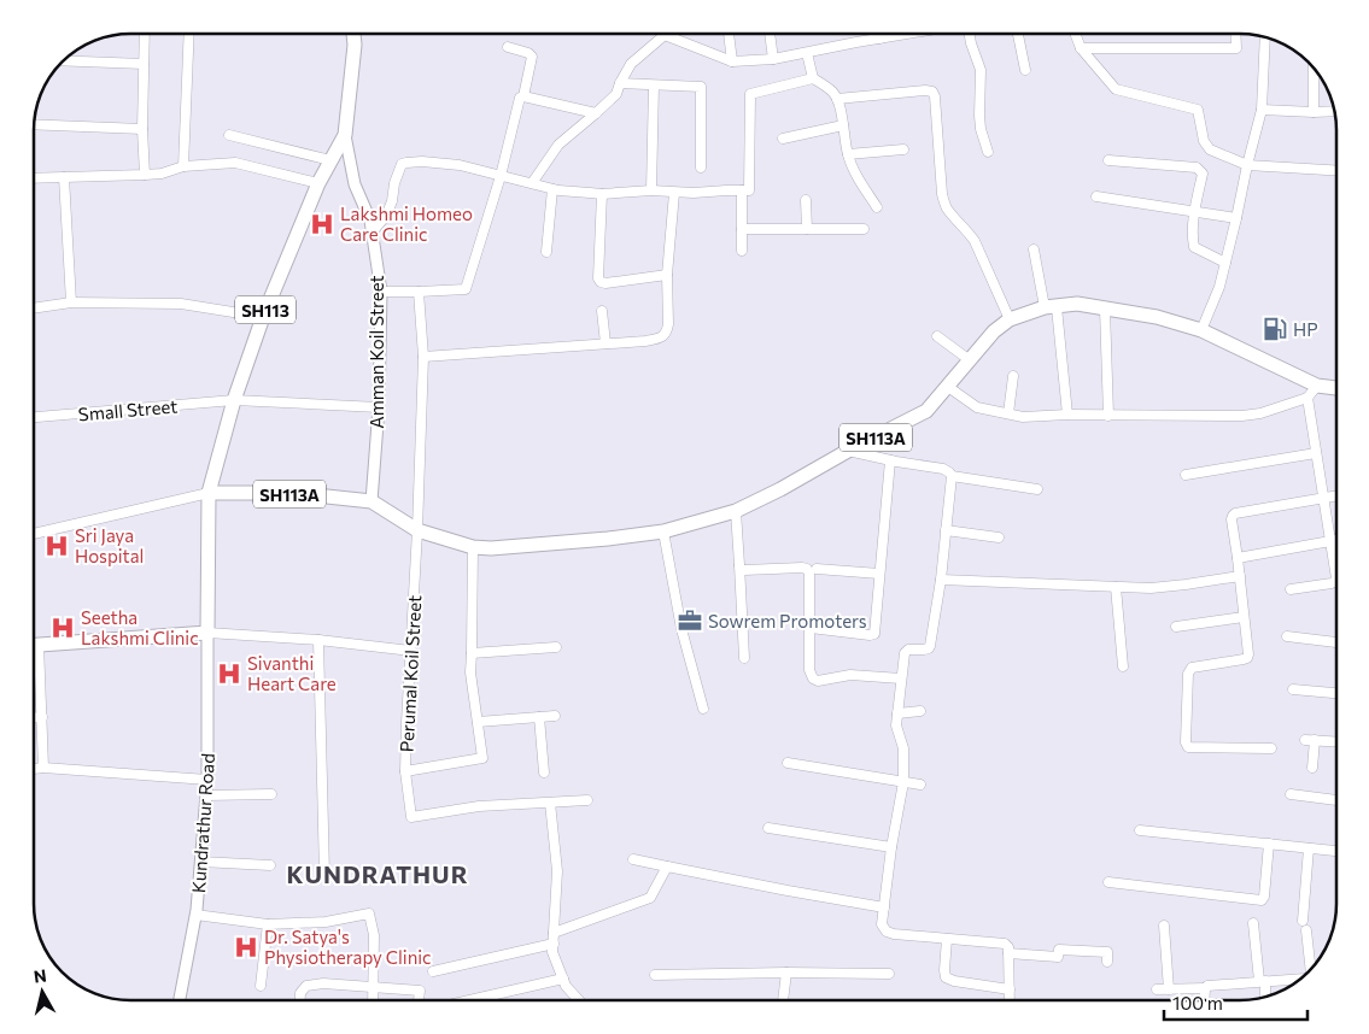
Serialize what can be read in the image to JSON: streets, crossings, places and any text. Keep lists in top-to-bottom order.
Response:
{
  "streets": {
    "main road": ["SH113", "SH113A"],
    "street": [
      "Amman Koil Street",
      "Small Street",
      "Perumal Koil Street",
      "Kundrathur Road"
    ]
  },
  "crossings": [
    ["SH113", "Amman Koil Street"],
    ["SH113", "Small Street"],
    ["SH113", "SH113A"],
    ["SH113", "Kundrathur Road"],
    ["Amman Koil Street", "Small Street"],
    ["Amman Koil Street", "SH113A"],
    ["SH113A", "Perumal Koil Street"]
  ],
  "districts": ["KUNDRATHUR"],
  "places": {
    "hospital": [
      "Lakshmi Homeo Care Clinic",
      "Sri Jaya Hospital",
      "Seetha Lakshmi Clinic",
      "Sivanthi Heart Care",
      "Dr. Satya's Physiotherapy Clinic"
    ],
    "fuel station": ["HP"],
    "office": ["Sowrem Promoters"]
  },
  "scale_bar": "100 m",
  "north": "top"
}
